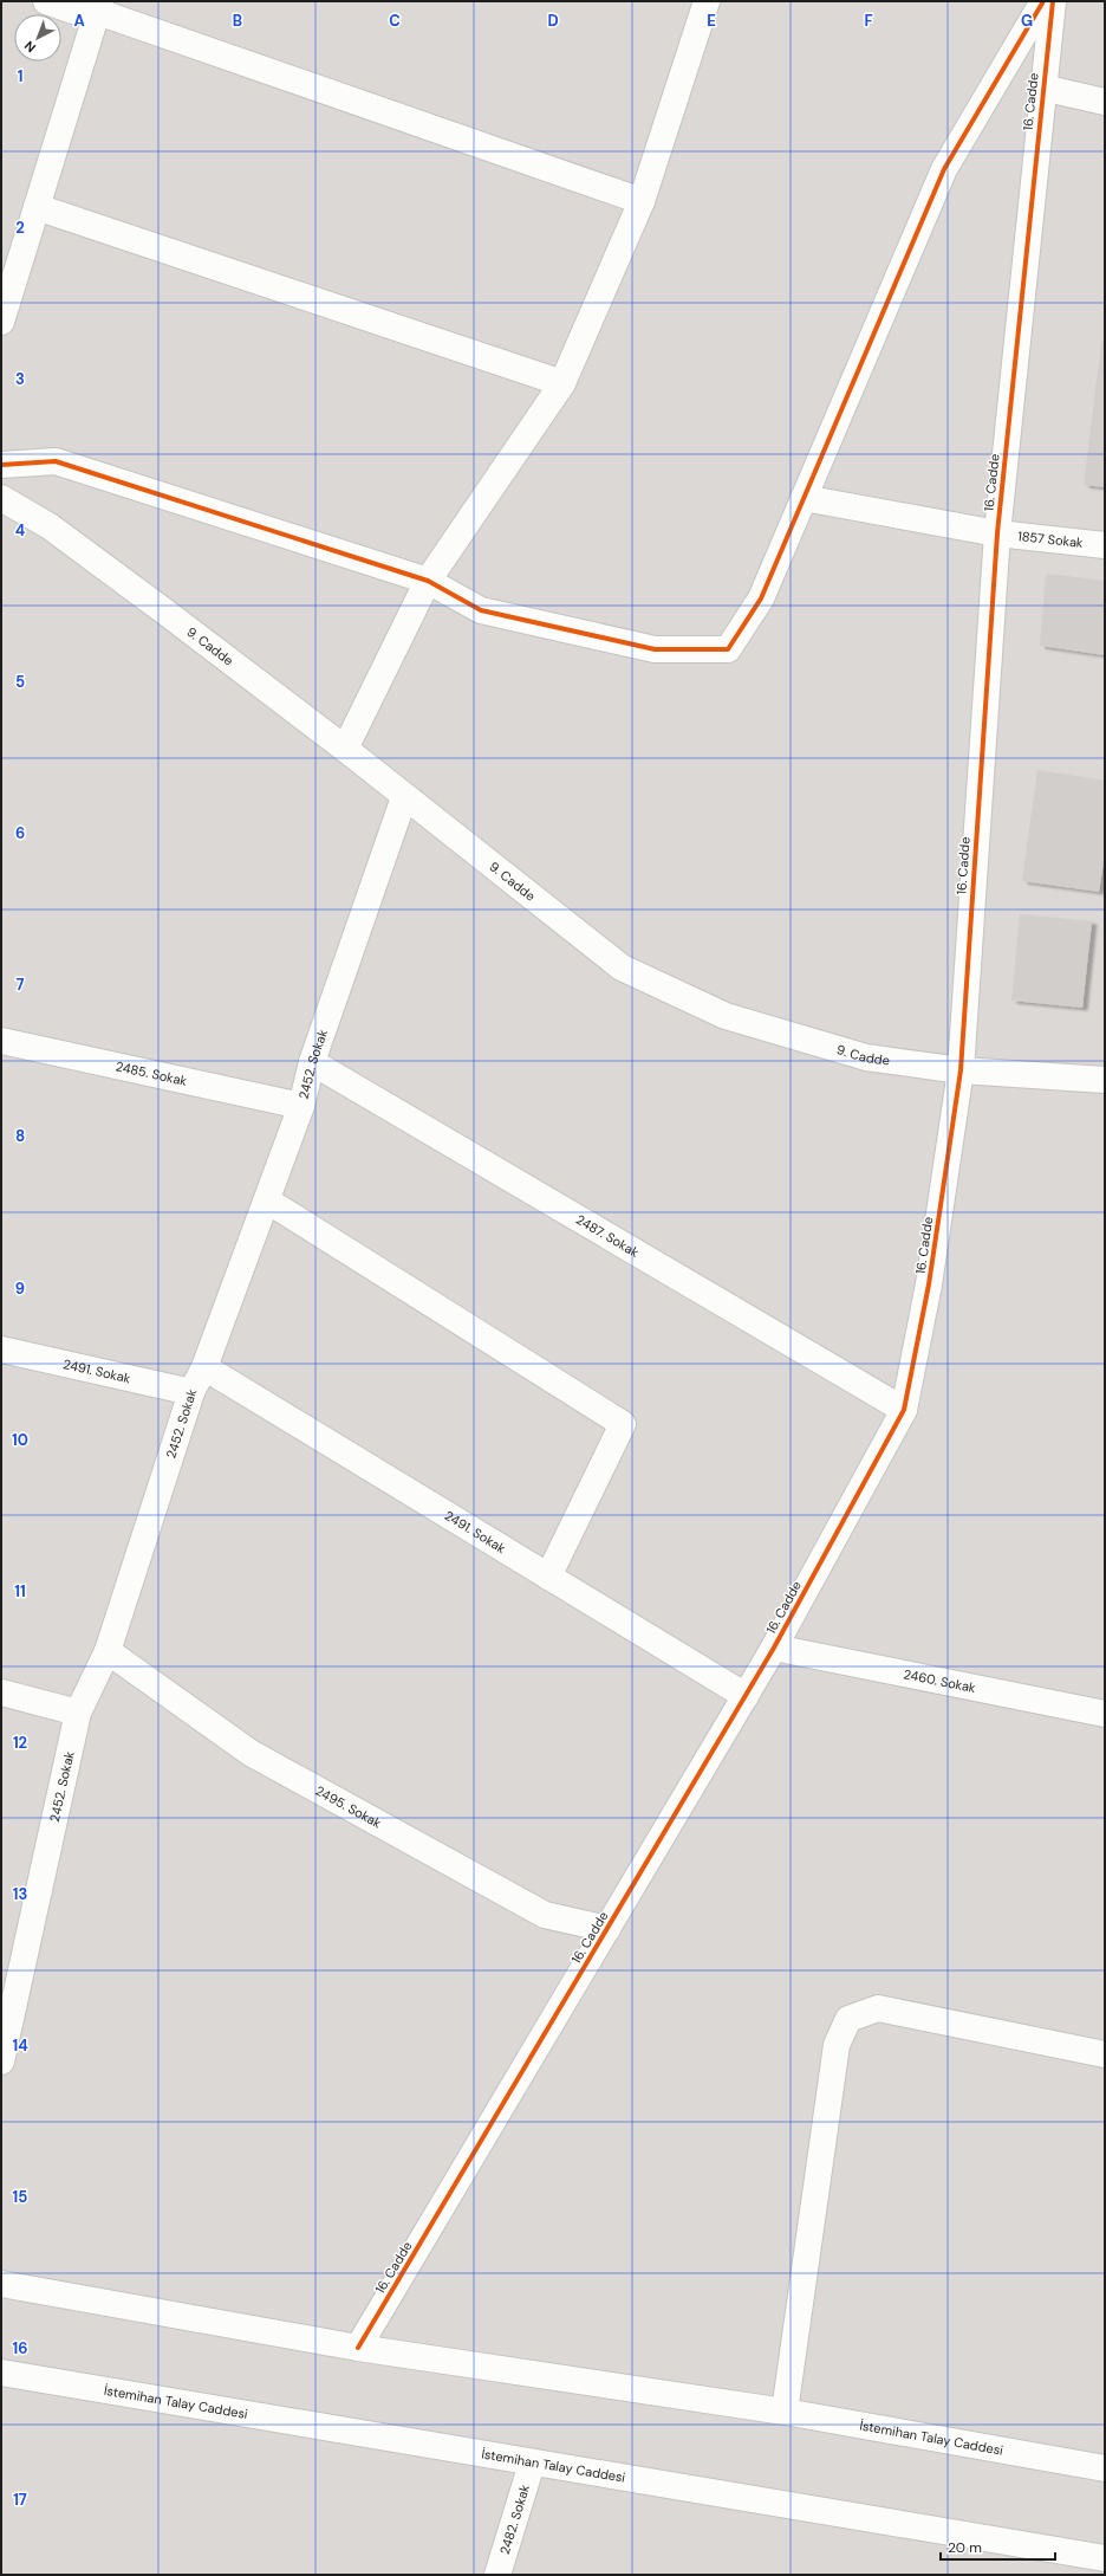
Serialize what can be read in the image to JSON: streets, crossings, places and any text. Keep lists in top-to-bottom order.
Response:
{
  "streets": {
    "street": [
      "16. Cadde",
      "1857 Sokak",
      "9. Cadde",
      "2452. Sokak",
      "2485. Sokak",
      "2487. Sokak",
      "2491. Sokak",
      "2460. Sokak",
      "2495. Sokak",
      "İstemihan Talay Caddesi",
      "2482. Sokak"
    ]
  },
  "crossings": [
    ["16. Cadde", "1857 Sokak"],
    ["16. Cadde", "9. Cadde"],
    ["16. Cadde", "2487. Sokak"],
    ["16. Cadde", "2491. Sokak"],
    ["16. Cadde", "2460. Sokak"],
    ["16. Cadde", "2495. Sokak"],
    ["16. Cadde", "İstemihan Talay Caddesi"],
    ["9. Cadde", "2452. Sokak"],
    ["2452. Sokak", "2485. Sokak"],
    ["2452. Sokak", "2487. Sokak"],
    ["2452. Sokak", "2491. Sokak"],
    ["2452. Sokak", "2495. Sokak"],
    ["İstemihan Talay Caddesi", "2482. Sokak"]
  ],
  "scale_bar": "20 m",
  "north": "bottom left",
  "grid": {
    "columns": [
      "A",
      "B",
      "C",
      "D",
      "E",
      "F",
      "G"
    ],
    "rows": [
      "1",
      "2",
      "3",
      "4",
      "5",
      "6",
      "7",
      "8",
      "9",
      "10",
      "11",
      "12",
      "13",
      "14",
      "15",
      "16",
      "17"
    ]
  }
}
